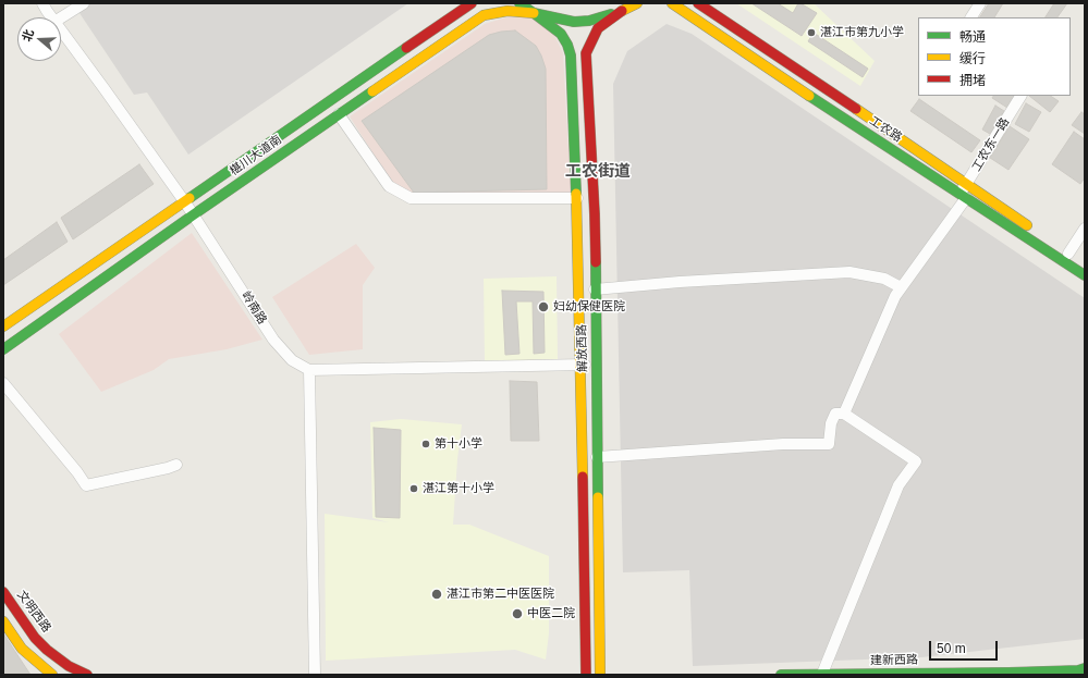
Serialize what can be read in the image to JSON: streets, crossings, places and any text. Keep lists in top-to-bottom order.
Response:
{
  "streets": {
    "street": [
      "工农路",
      "工农东一路",
      "椹川大道南",
      "岭南路",
      "解放西路",
      "文明西路",
      "建新西路"
    ]
  },
  "crossings": [
    ["工农路", "工农东一路"],
    ["椹川大道南", "岭南路"],
    ["椹川大道南", "解放西路"]
  ],
  "districts": ["工农街道"],
  "places": [
    "湛江市第九小学",
    "妇幼保健医院",
    "第十小学",
    "湛江第十小学",
    "湛江市第二中医医院",
    "中医二院"
  ],
  "legend": ["畅通", "缓行", "拥堵"],
  "scale_bar": "50 m",
  "north": "left"
}
